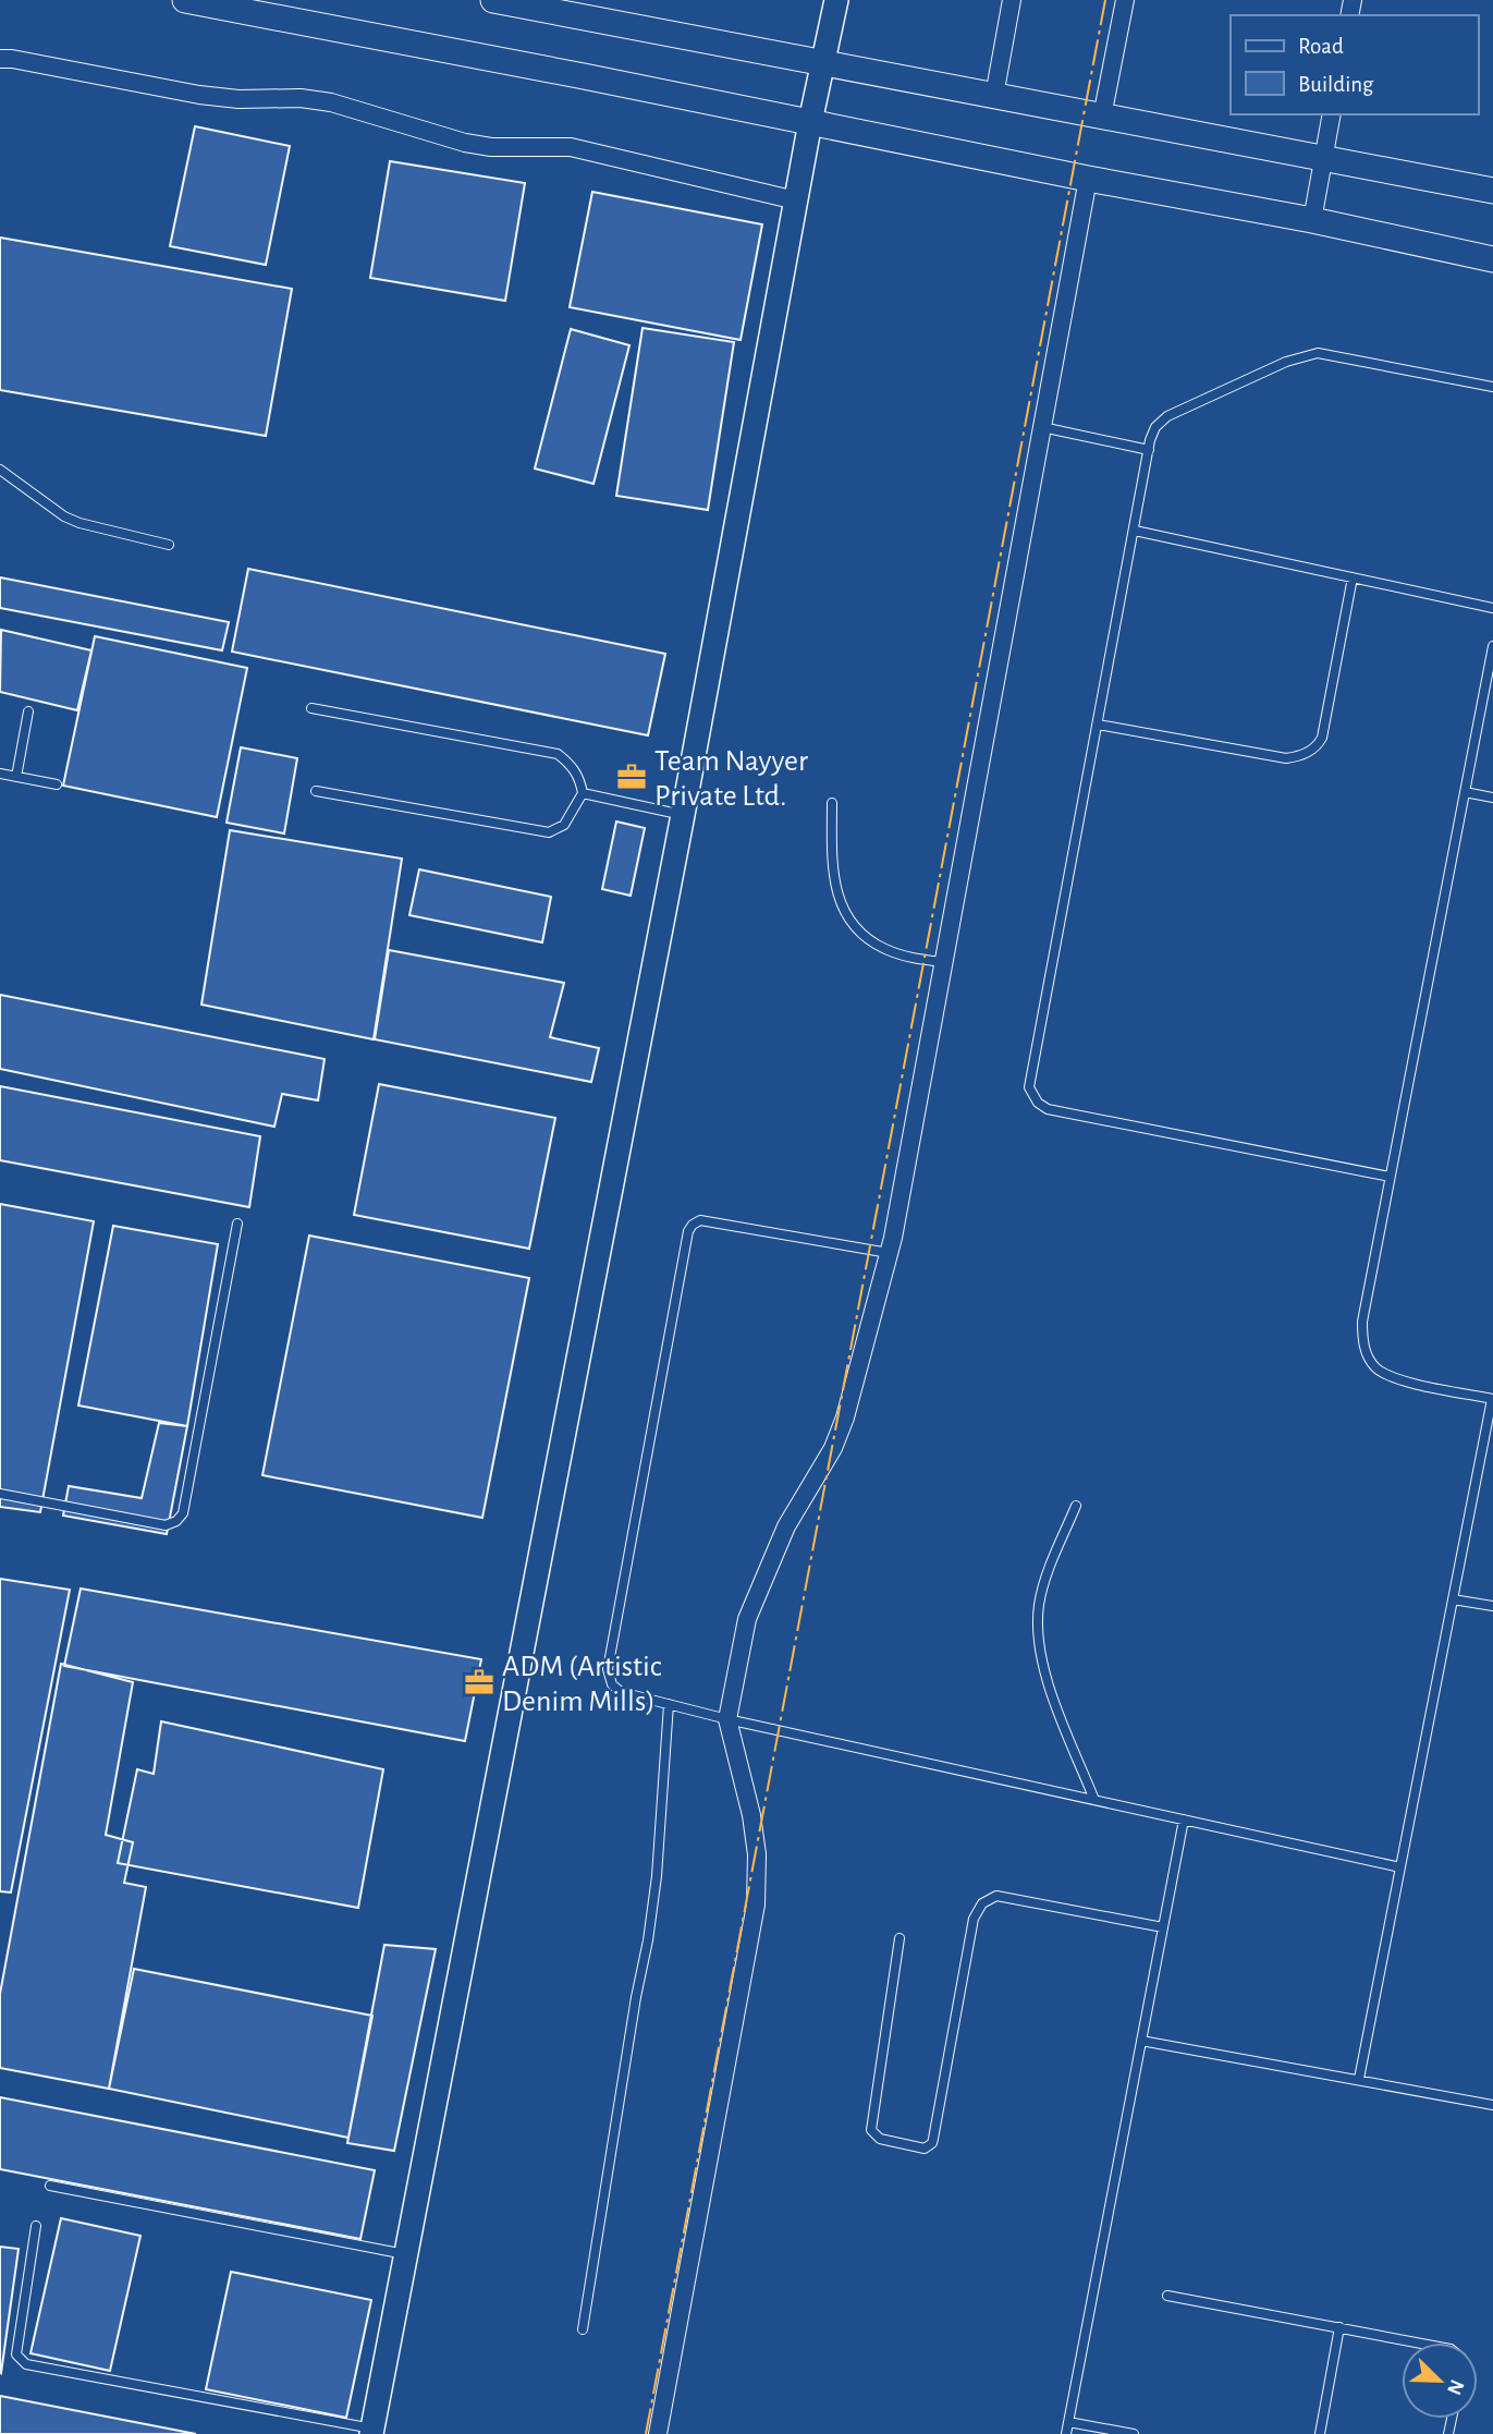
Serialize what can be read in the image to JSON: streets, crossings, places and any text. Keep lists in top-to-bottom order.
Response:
{
  "places": {
    "office": ["Team Nayyer Private Ltd.", "ADM (Artistic Denim Mills)"]
  },
  "legend": ["Road", "Building"],
  "north": "bottom right"
}
